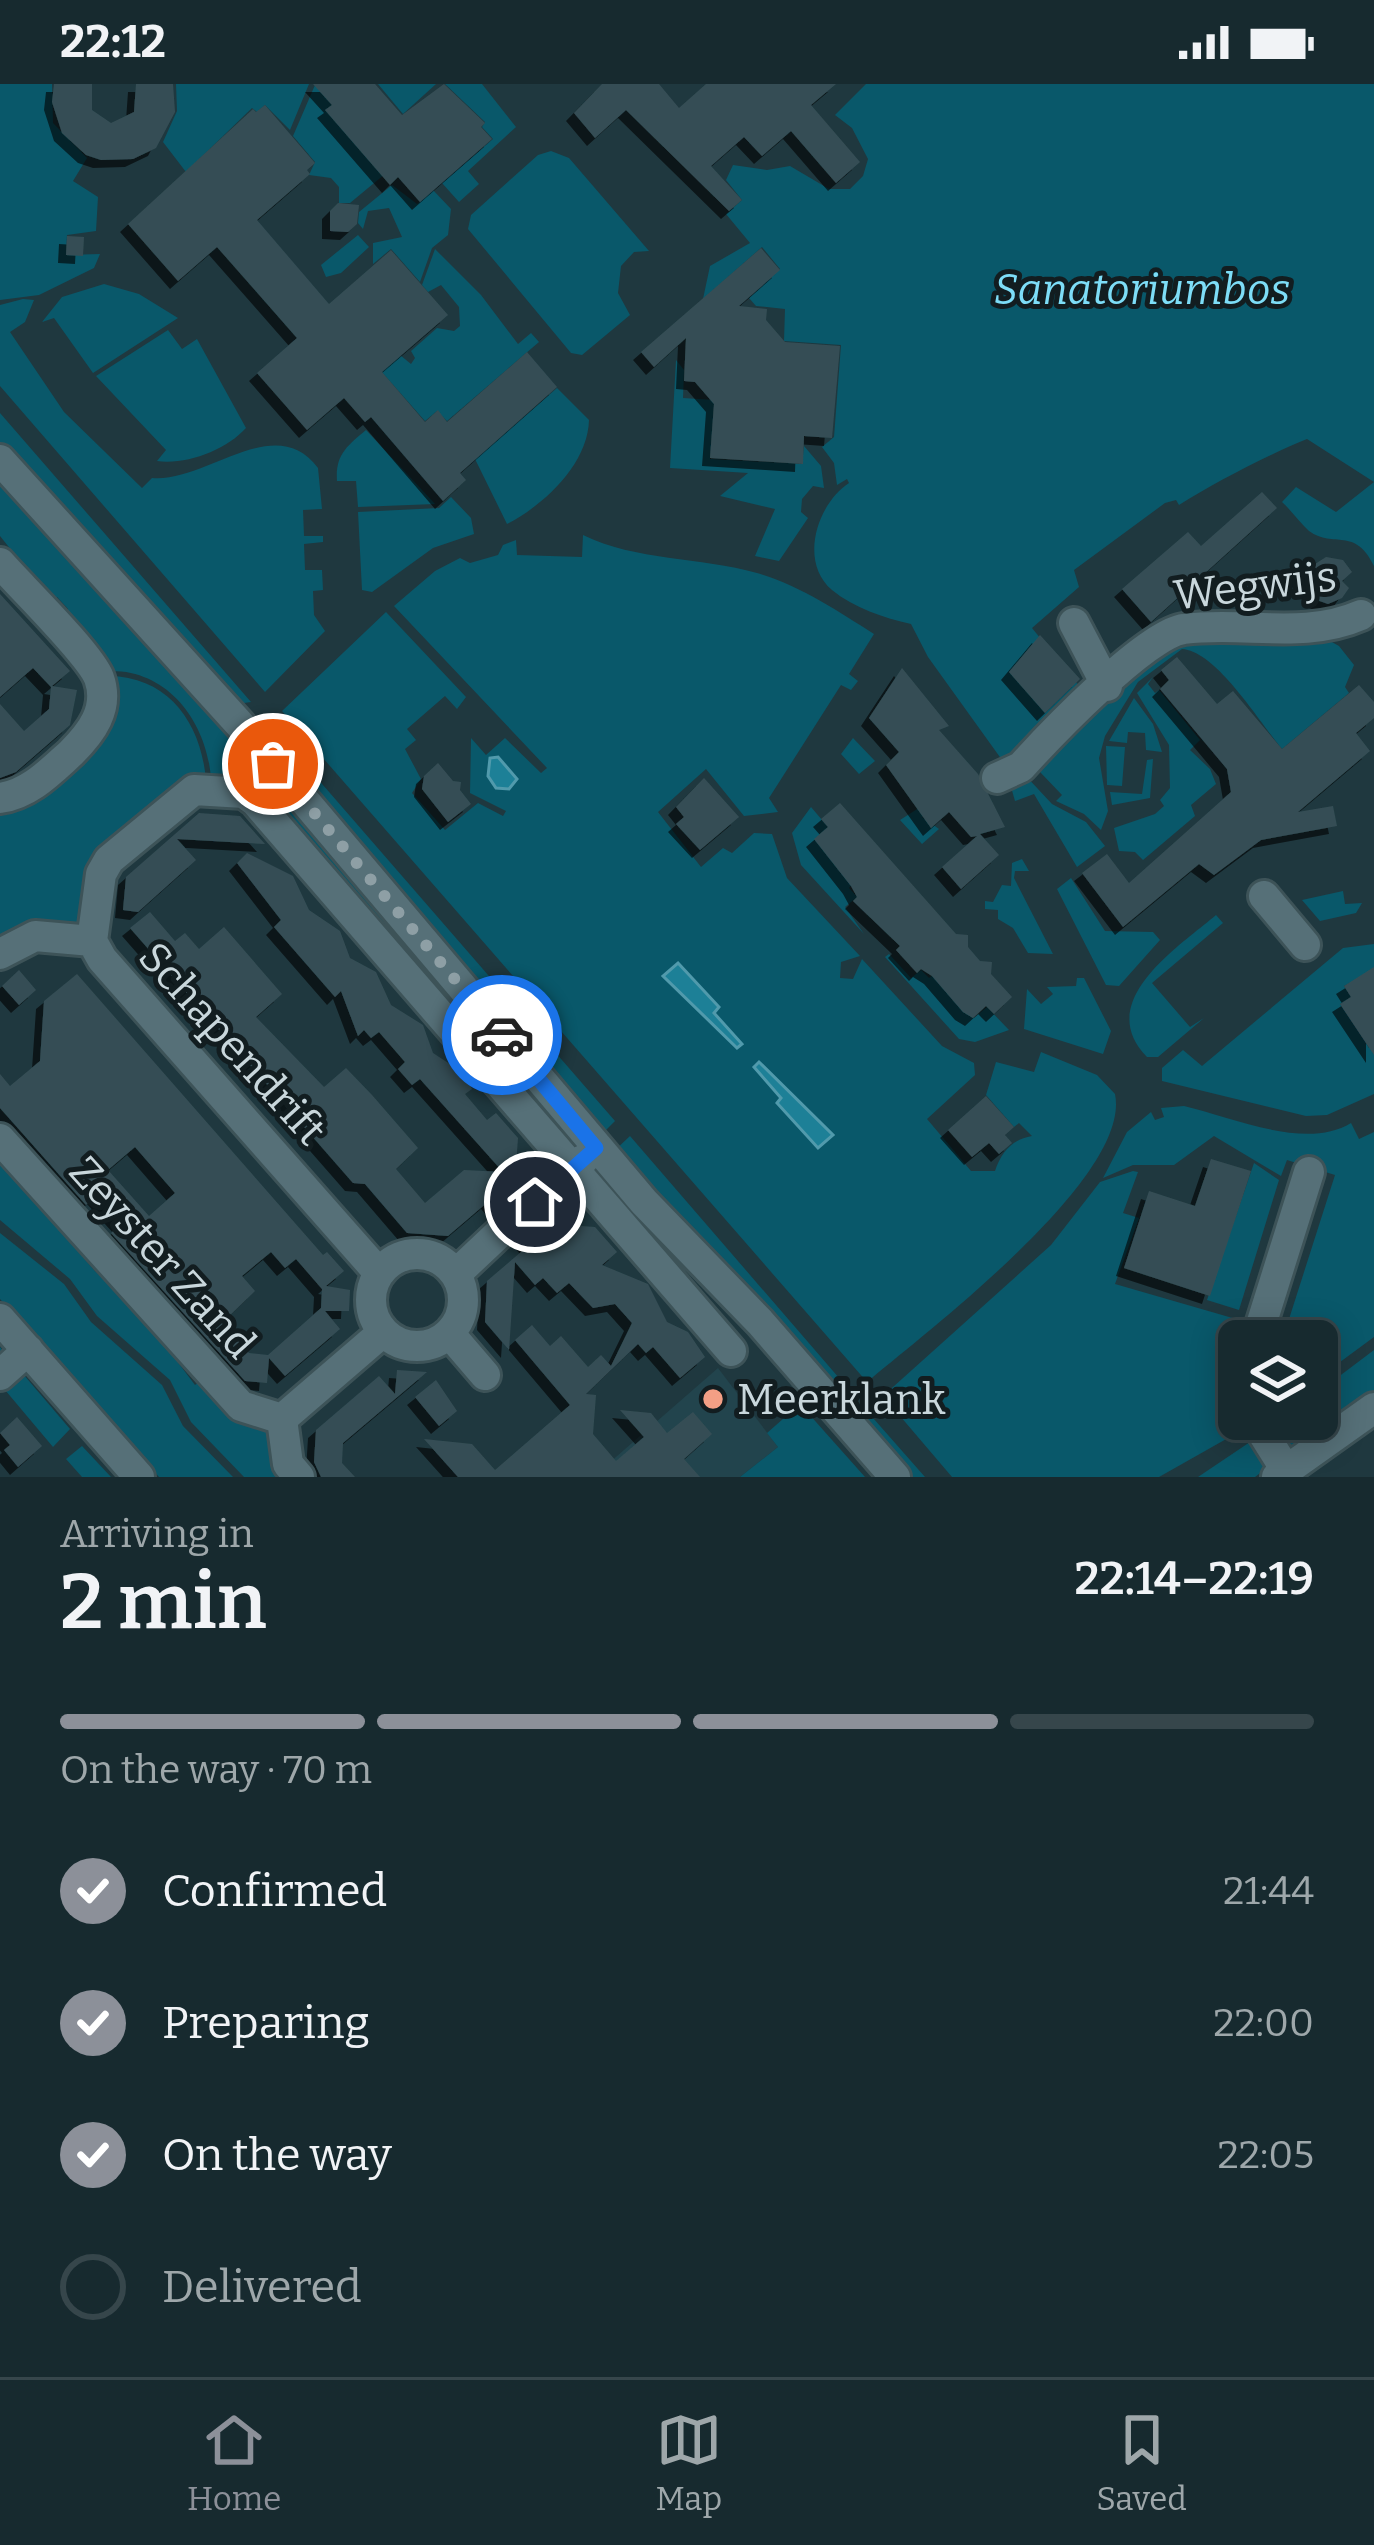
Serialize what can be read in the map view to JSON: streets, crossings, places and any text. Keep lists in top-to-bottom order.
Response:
{
  "streets": {
    "street": ["Wegwijs", "Schapendrift", "Zeyster Zand"]
  },
  "parks": ["Sanatoriumbos"],
  "places": ["Meerklank"],
  "page": {
    "status": "22:12",
    "heading": ["2 min", "Arriving in", "22:14–22:19"],
    "bar": "On the way · 70 m",
    "list": [
      ["Confirmed", "21:44"],
      ["Preparing", "22:00"],
      ["On the way", "22:05"],
      "Delivered"
    ],
    "tabs": ["Home", "Map", "Saved"]
  }
}
